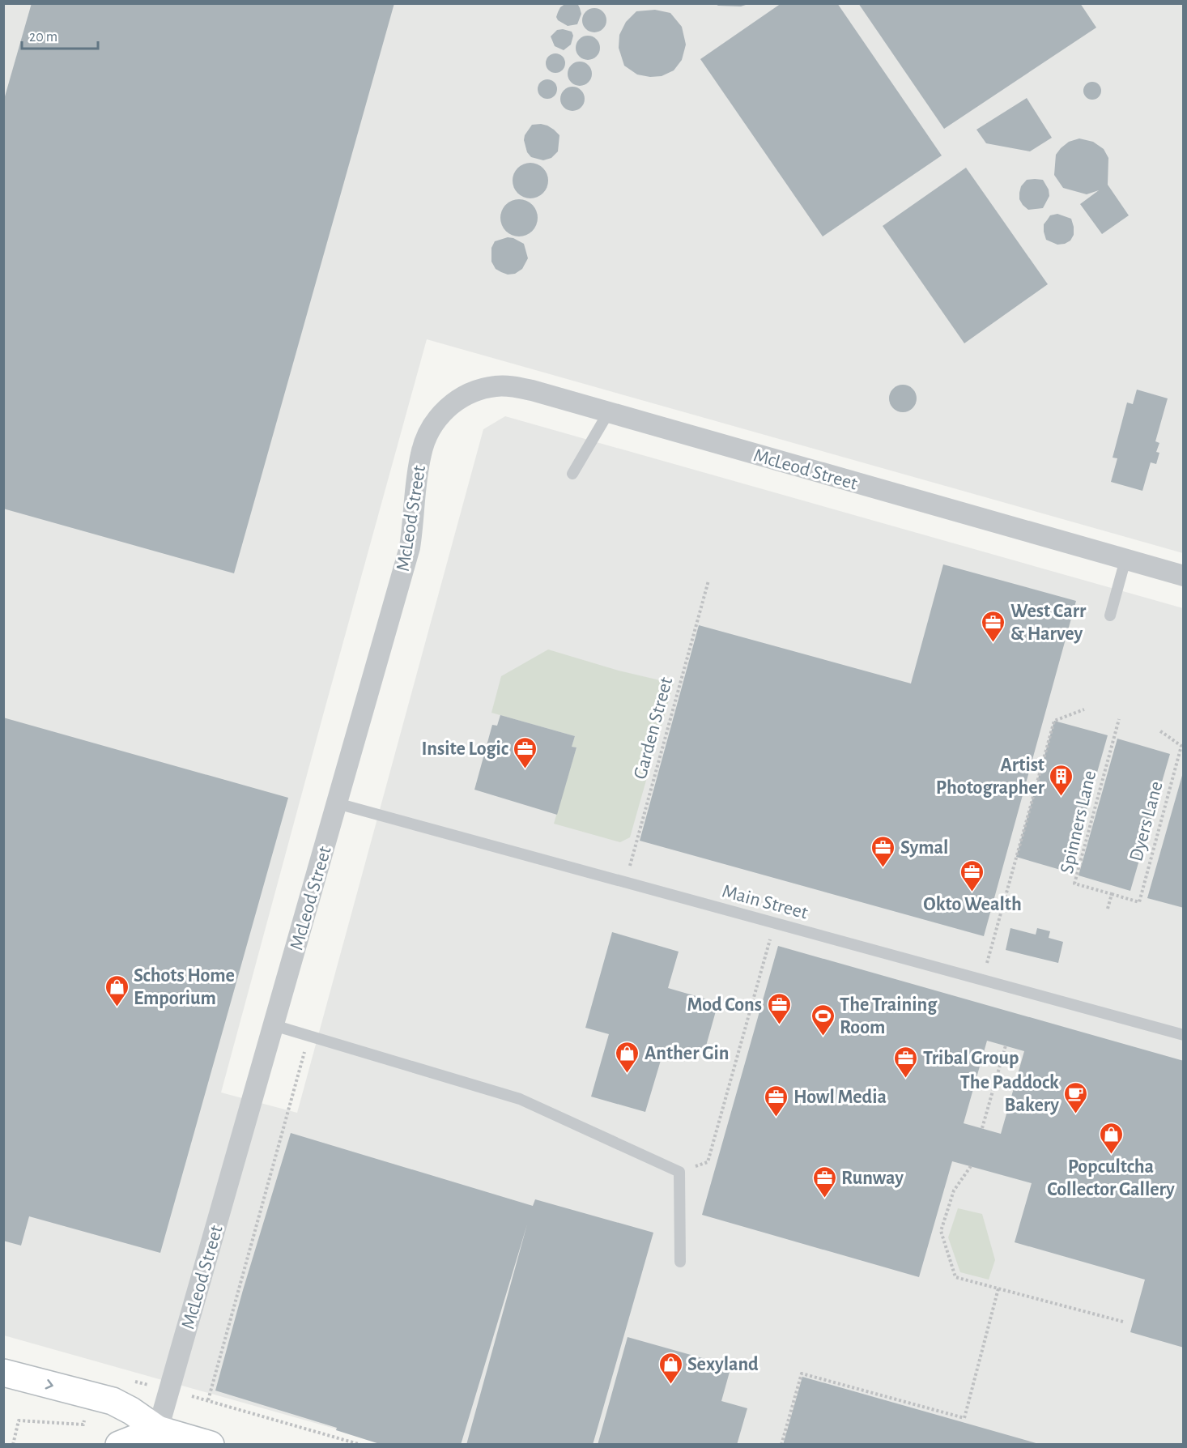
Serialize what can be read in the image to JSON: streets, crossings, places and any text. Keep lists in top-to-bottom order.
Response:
{
  "streets": {
    "street": ["McLeod Street"],
    "lane": ["Main Street"],
    "path": ["Garden Street", "Dyers Lane", "Spinners Lane"]
  },
  "crossings": [
    ["McLeod Street", "Main Street"],
    ["Garden Street", "Main Street"],
    ["Dyers Lane", "Spinners Lane"]
  ],
  "places": {
    "office": [
      "West Carr & Harvey",
      "Insite Logic",
      "Symal",
      "Okto Wealth",
      "Mod Cons",
      "Tribal Group",
      "Howl Media",
      "Runway"
    ],
    "building": ["Artist Photographer"],
    "shop": [
      "Schots Home Emporium",
      "Anther Gin",
      "Popcultcha Collector Gallery",
      "Sexyland"
    ],
    "sports": ["The Training Room"],
    "cafe": ["The Paddock Bakery"]
  },
  "scale_bar": "20 m"
}
